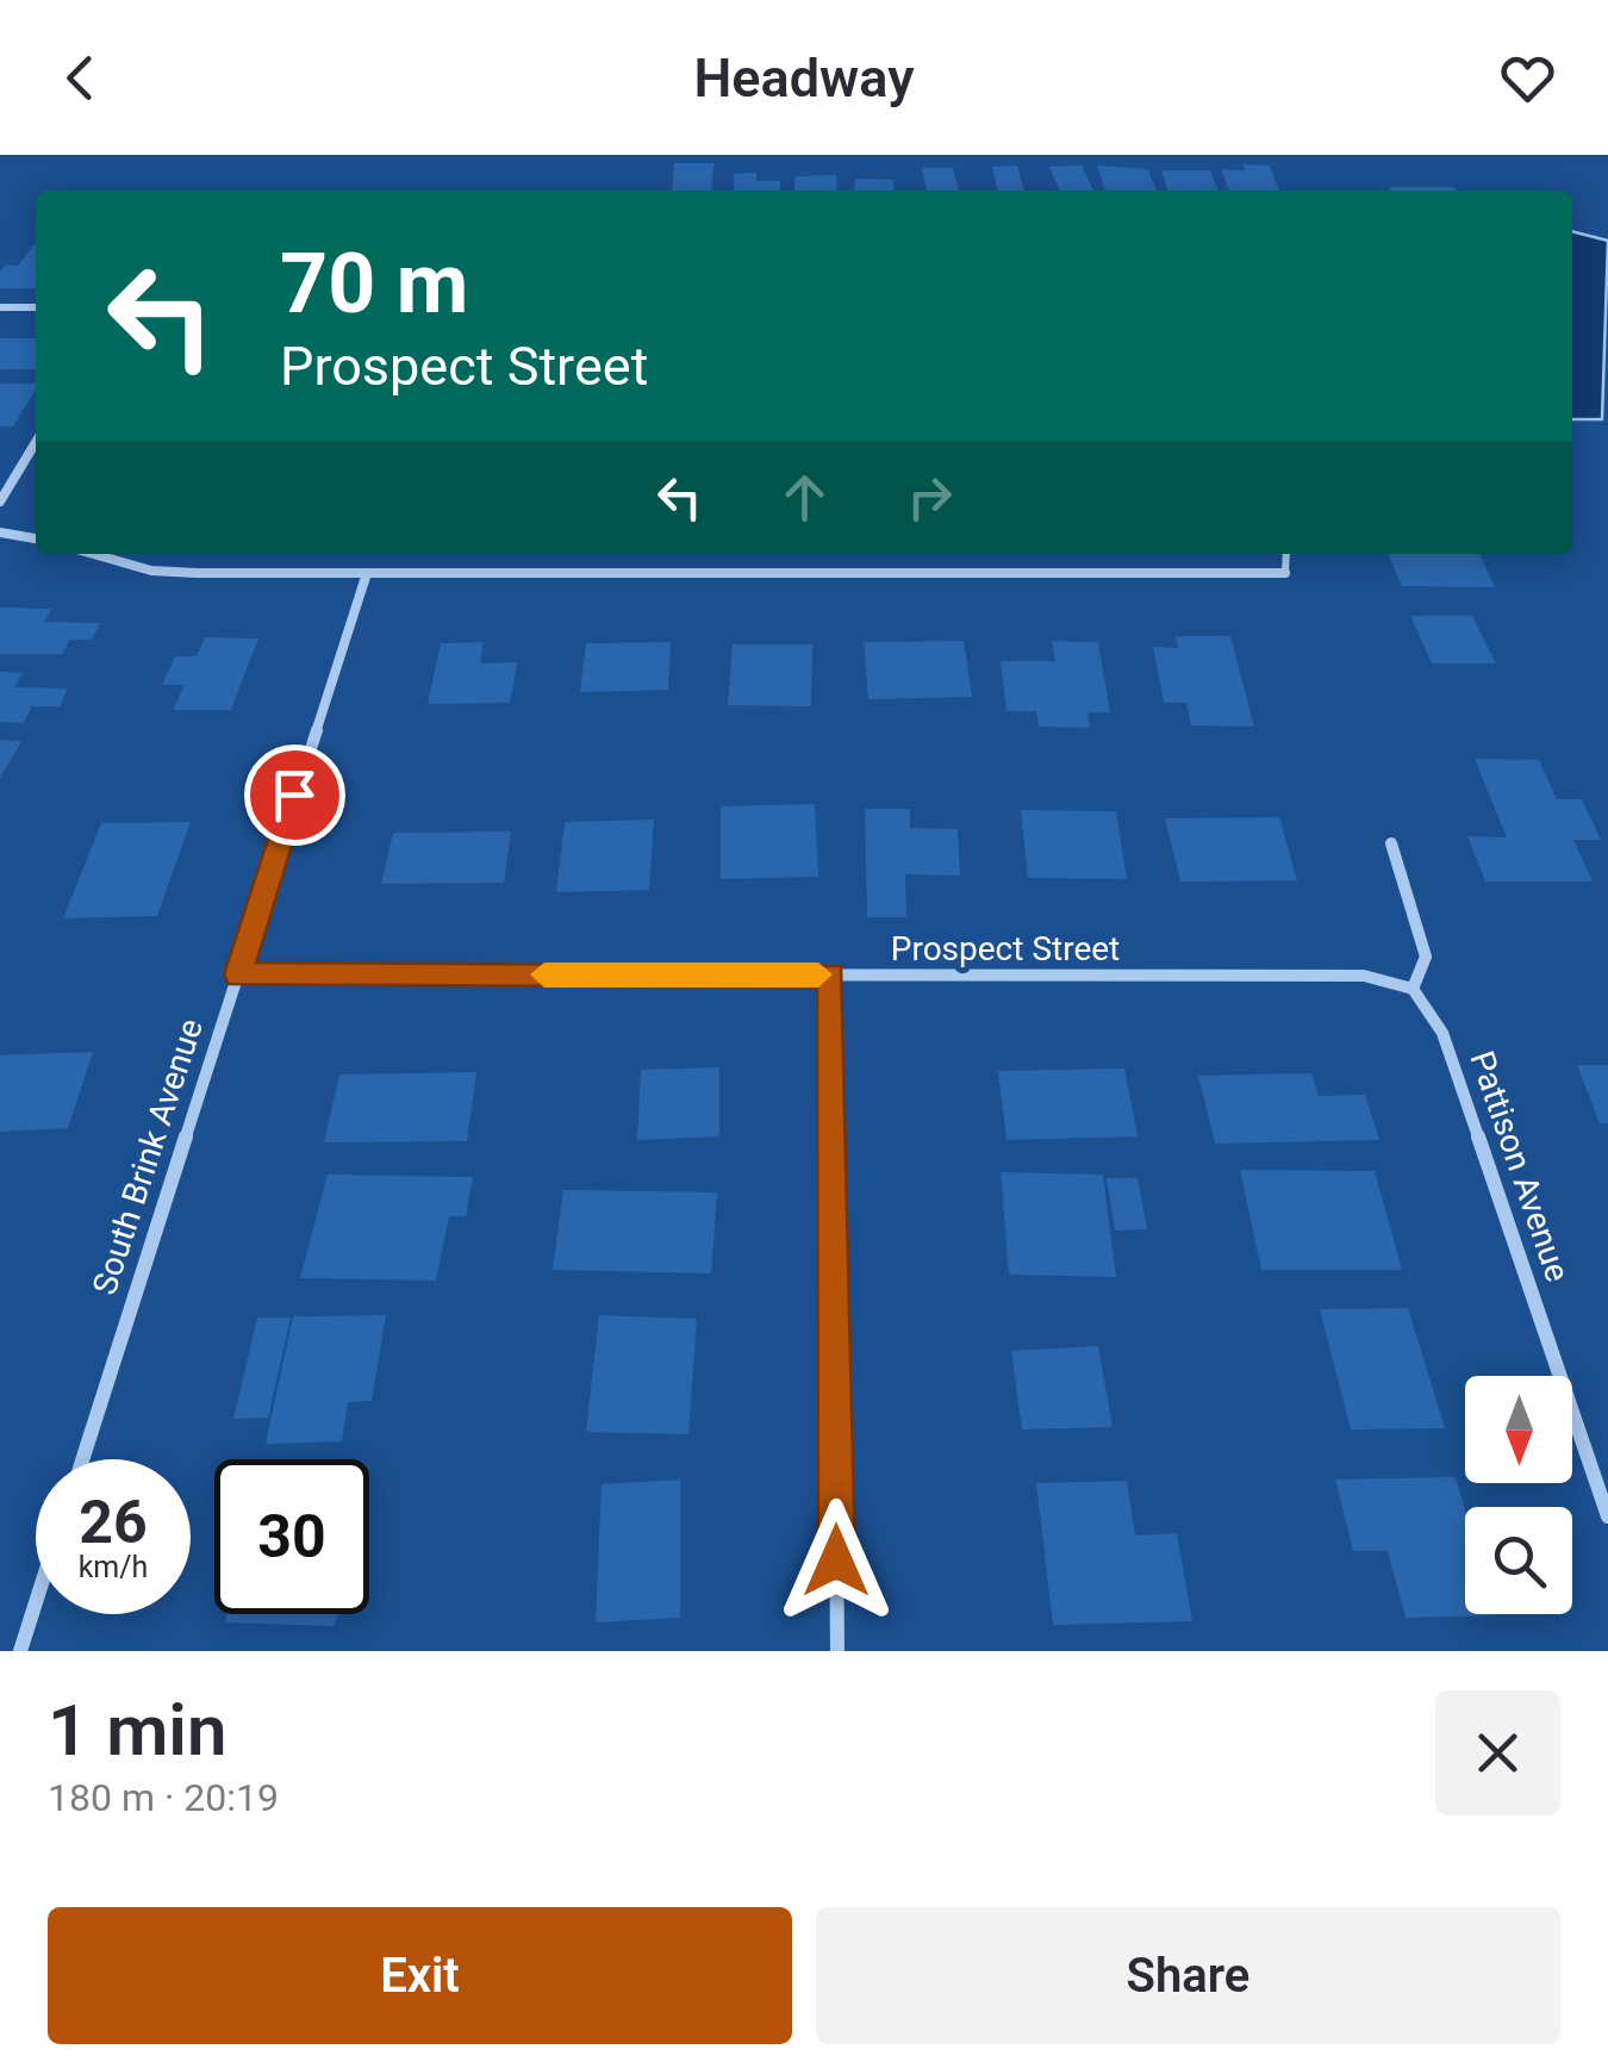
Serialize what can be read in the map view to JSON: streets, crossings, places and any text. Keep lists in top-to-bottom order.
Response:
{
  "streets": {
    "street": ["Prospect Street", "South Brink Avenue", "Pattison Avenue"]
  },
  "crossings": [
    ["Prospect Street", "South Brink Avenue"],
    ["Prospect Street", "Pattison Avenue"]
  ],
  "north": "bottom",
  "page": {
    "header": "Headway",
    "turn": ["70 m", "Prospect Street"],
    "speed": "26 km/h",
    "limit": "30",
    "heading": ["1 min", "180 m · 20:19"],
    "buttons": ["Exit", "Share"]
  }
}
